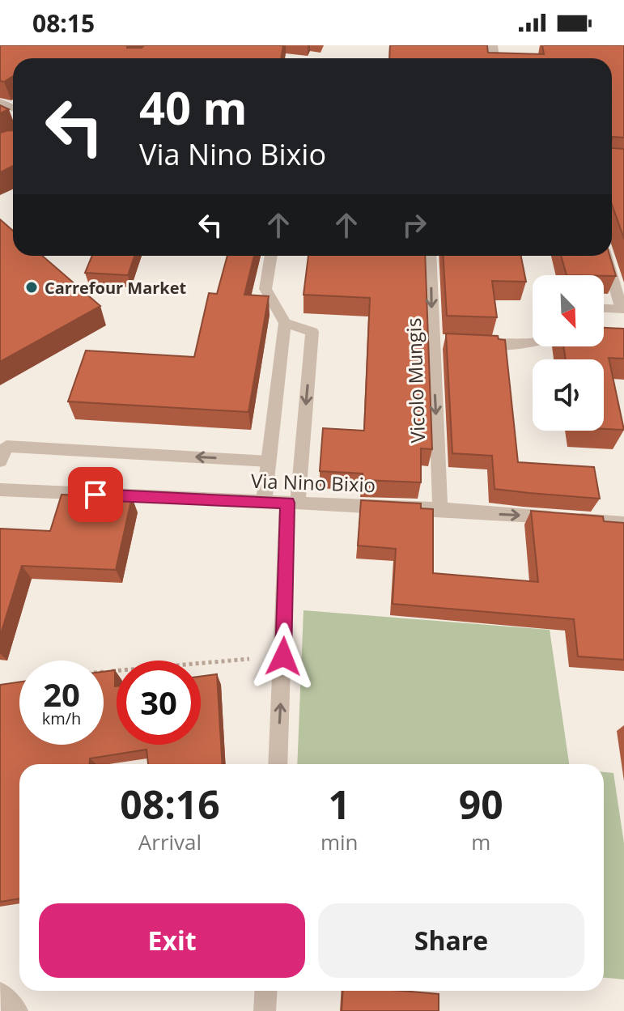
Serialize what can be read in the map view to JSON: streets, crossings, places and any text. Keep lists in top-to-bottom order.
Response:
{
  "streets": {
    "street": ["Vicolo Mungis", "Via Nino Bixio"]
  },
  "crossings": [
    ["Vicolo Mungis", "Via Nino Bixio"]
  ],
  "one_way": ["Vicolo Mungis"],
  "places": ["Carrefour Market"],
  "north": "bottom right",
  "page": {
    "status": "08:15",
    "turn": ["40 m", "Via Nino Bixio"],
    "speed": "20 km/h",
    "limit": "30",
    "eta": [
      "08:16",
      "Arrival",
      "1",
      "min",
      "90",
      "m"
    ],
    "buttons": ["Exit", "Share"]
  }
}
